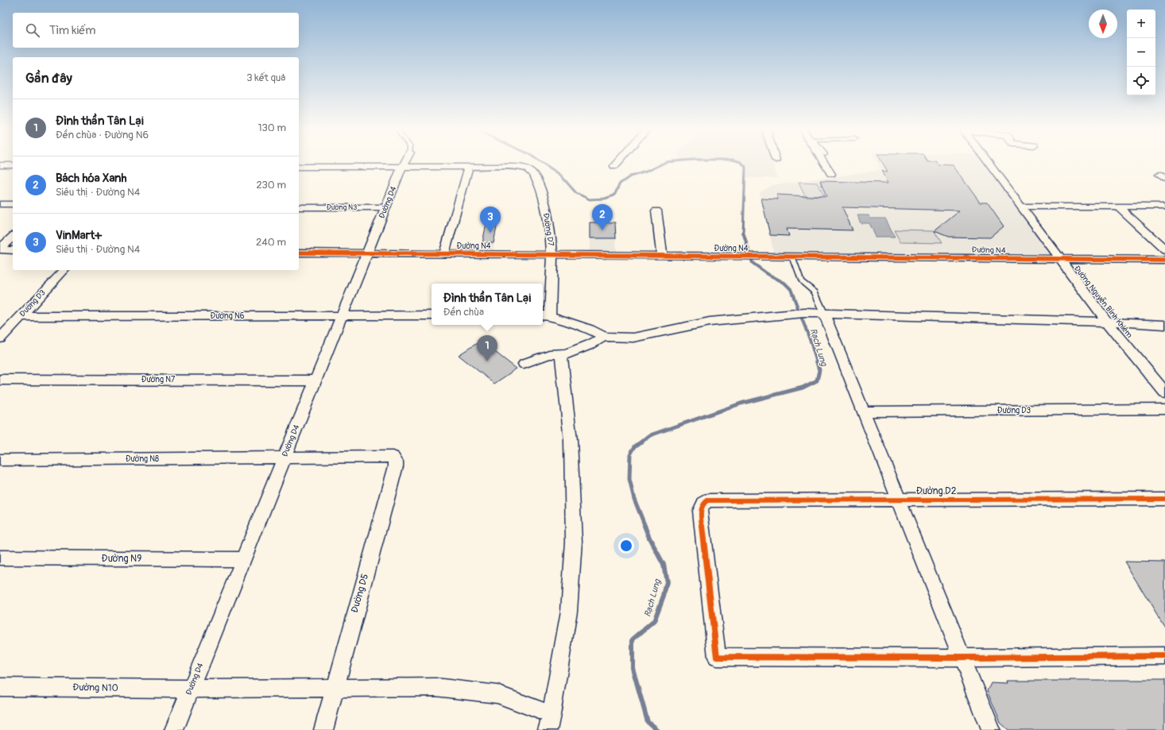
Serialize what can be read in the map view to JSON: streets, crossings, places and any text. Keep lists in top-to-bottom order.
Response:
{
  "streets": {
    "street": [
      "Đường D4",
      "Đường N3",
      "Đường D7",
      "Đường N4",
      "Đường Nguyễn Bỉnh Khiêm",
      "Đường D3",
      "Đường N6",
      "Đường N7",
      "Đường N8",
      "Đường D2",
      "Đường N9",
      "Đường D5",
      "Đường N10"
    ]
  },
  "crossings": [
    ["Đường D4", "Đường N3"],
    ["Đường D4", "Đường N4"],
    ["Đường D4", "Đường N6"],
    ["Đường D4", "Đường N7"],
    ["Đường D4", "Đường N8"],
    ["Đường D4", "Đường N9"],
    ["Đường D4", "Đường N10"],
    ["Đường D7", "Đường N4"],
    ["Đường N4", "Đường Nguyễn Bỉnh Khiêm"],
    ["Đường D3", "Đường N6"],
    ["Đường N8", "Đường D5"],
    ["Đường D5", "Đường N10"]
  ],
  "water": ["Rạch Lung"],
  "north": "bottom",
  "page": {
    "map_buttons": ["+", "−"],
    "search": "Tìm kiếm",
    "heading": ["Gần đây", "3 kết quả"],
    "list": [
      {
        "mark": "1",
        "name": "Đình thần Tân Lại",
        "note": "Đền chùa · Đường N6",
        "value": "130 m"
      },
      {
        "mark": "2",
        "name": "Bách hóa Xanh",
        "note": "Siêu thị · Đường N4",
        "value": "230 m"
      },
      {
        "mark": "3",
        "name": "VinMart+",
        "note": "Siêu thị · Đường N4",
        "value": "240 m"
      }
    ],
    "pins": ["2", "3", "1"],
    "popup": ["Đình thần Tân Lại", "Đền chùa"]
  }
}
